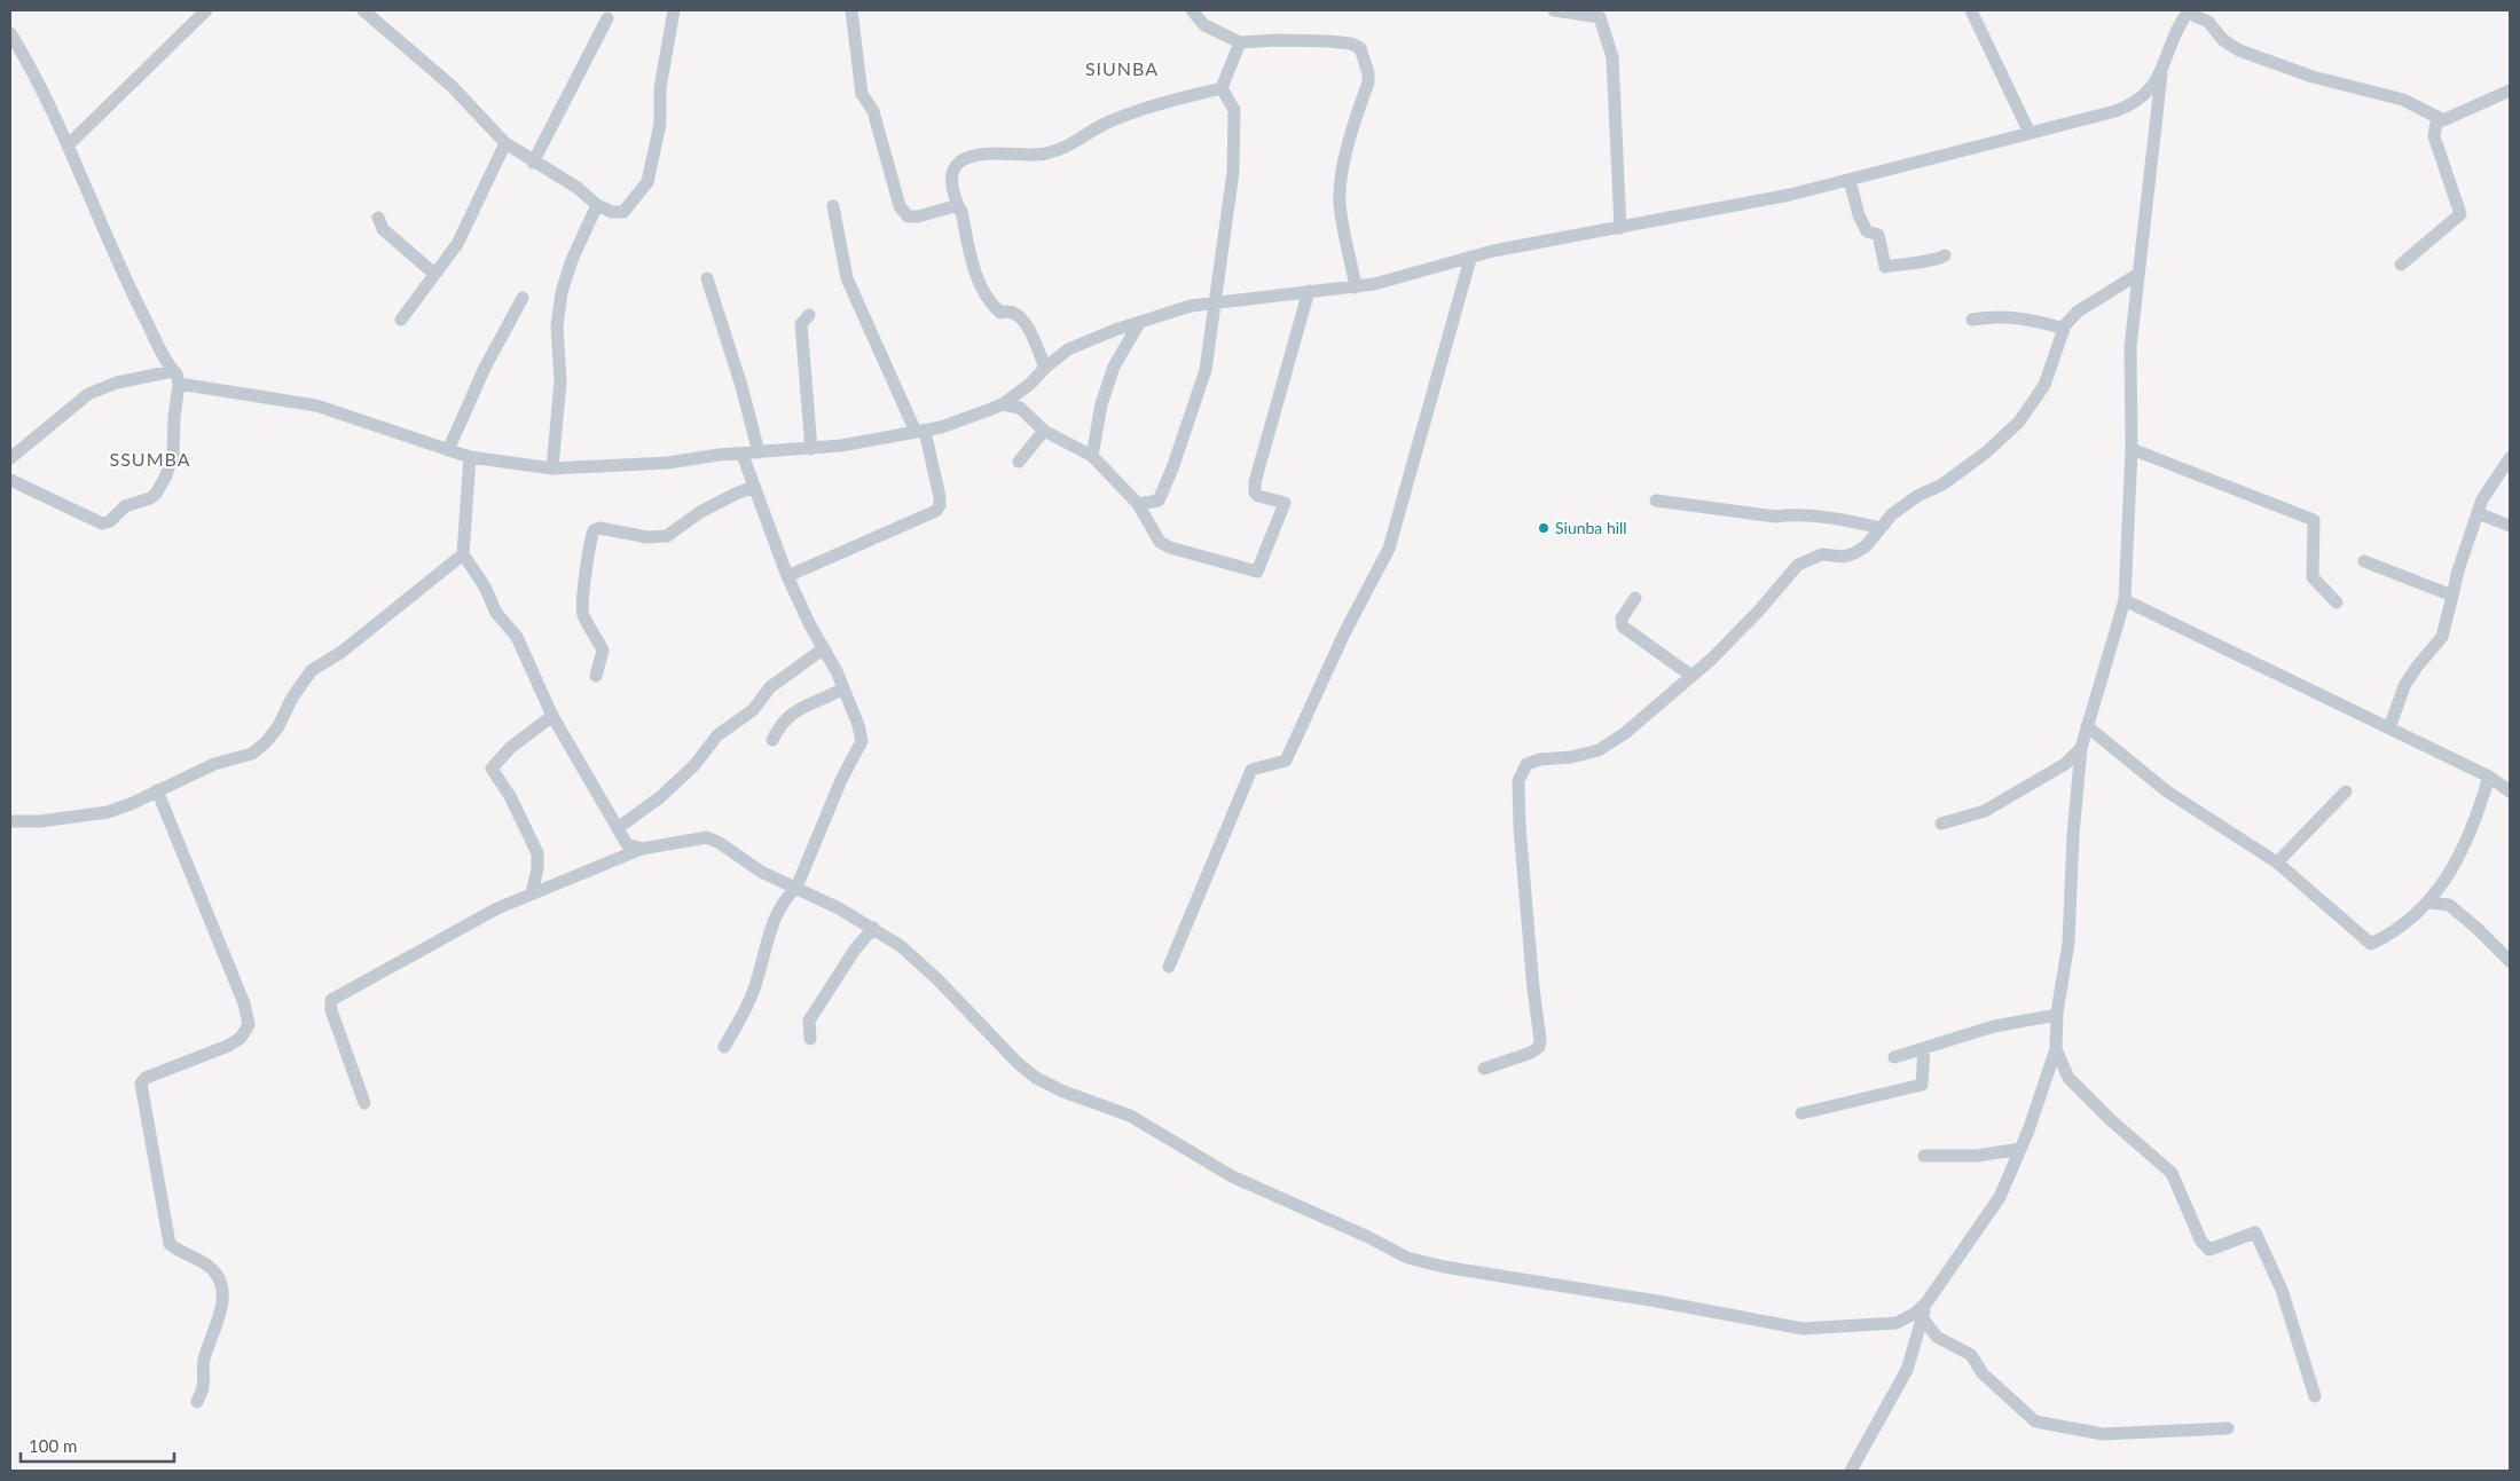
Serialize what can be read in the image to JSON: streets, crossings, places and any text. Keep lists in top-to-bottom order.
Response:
{
  "districts": ["SIUNBA", "SSUMBA"],
  "places": ["Siunba hill"],
  "scale_bar": "100 m"
}
